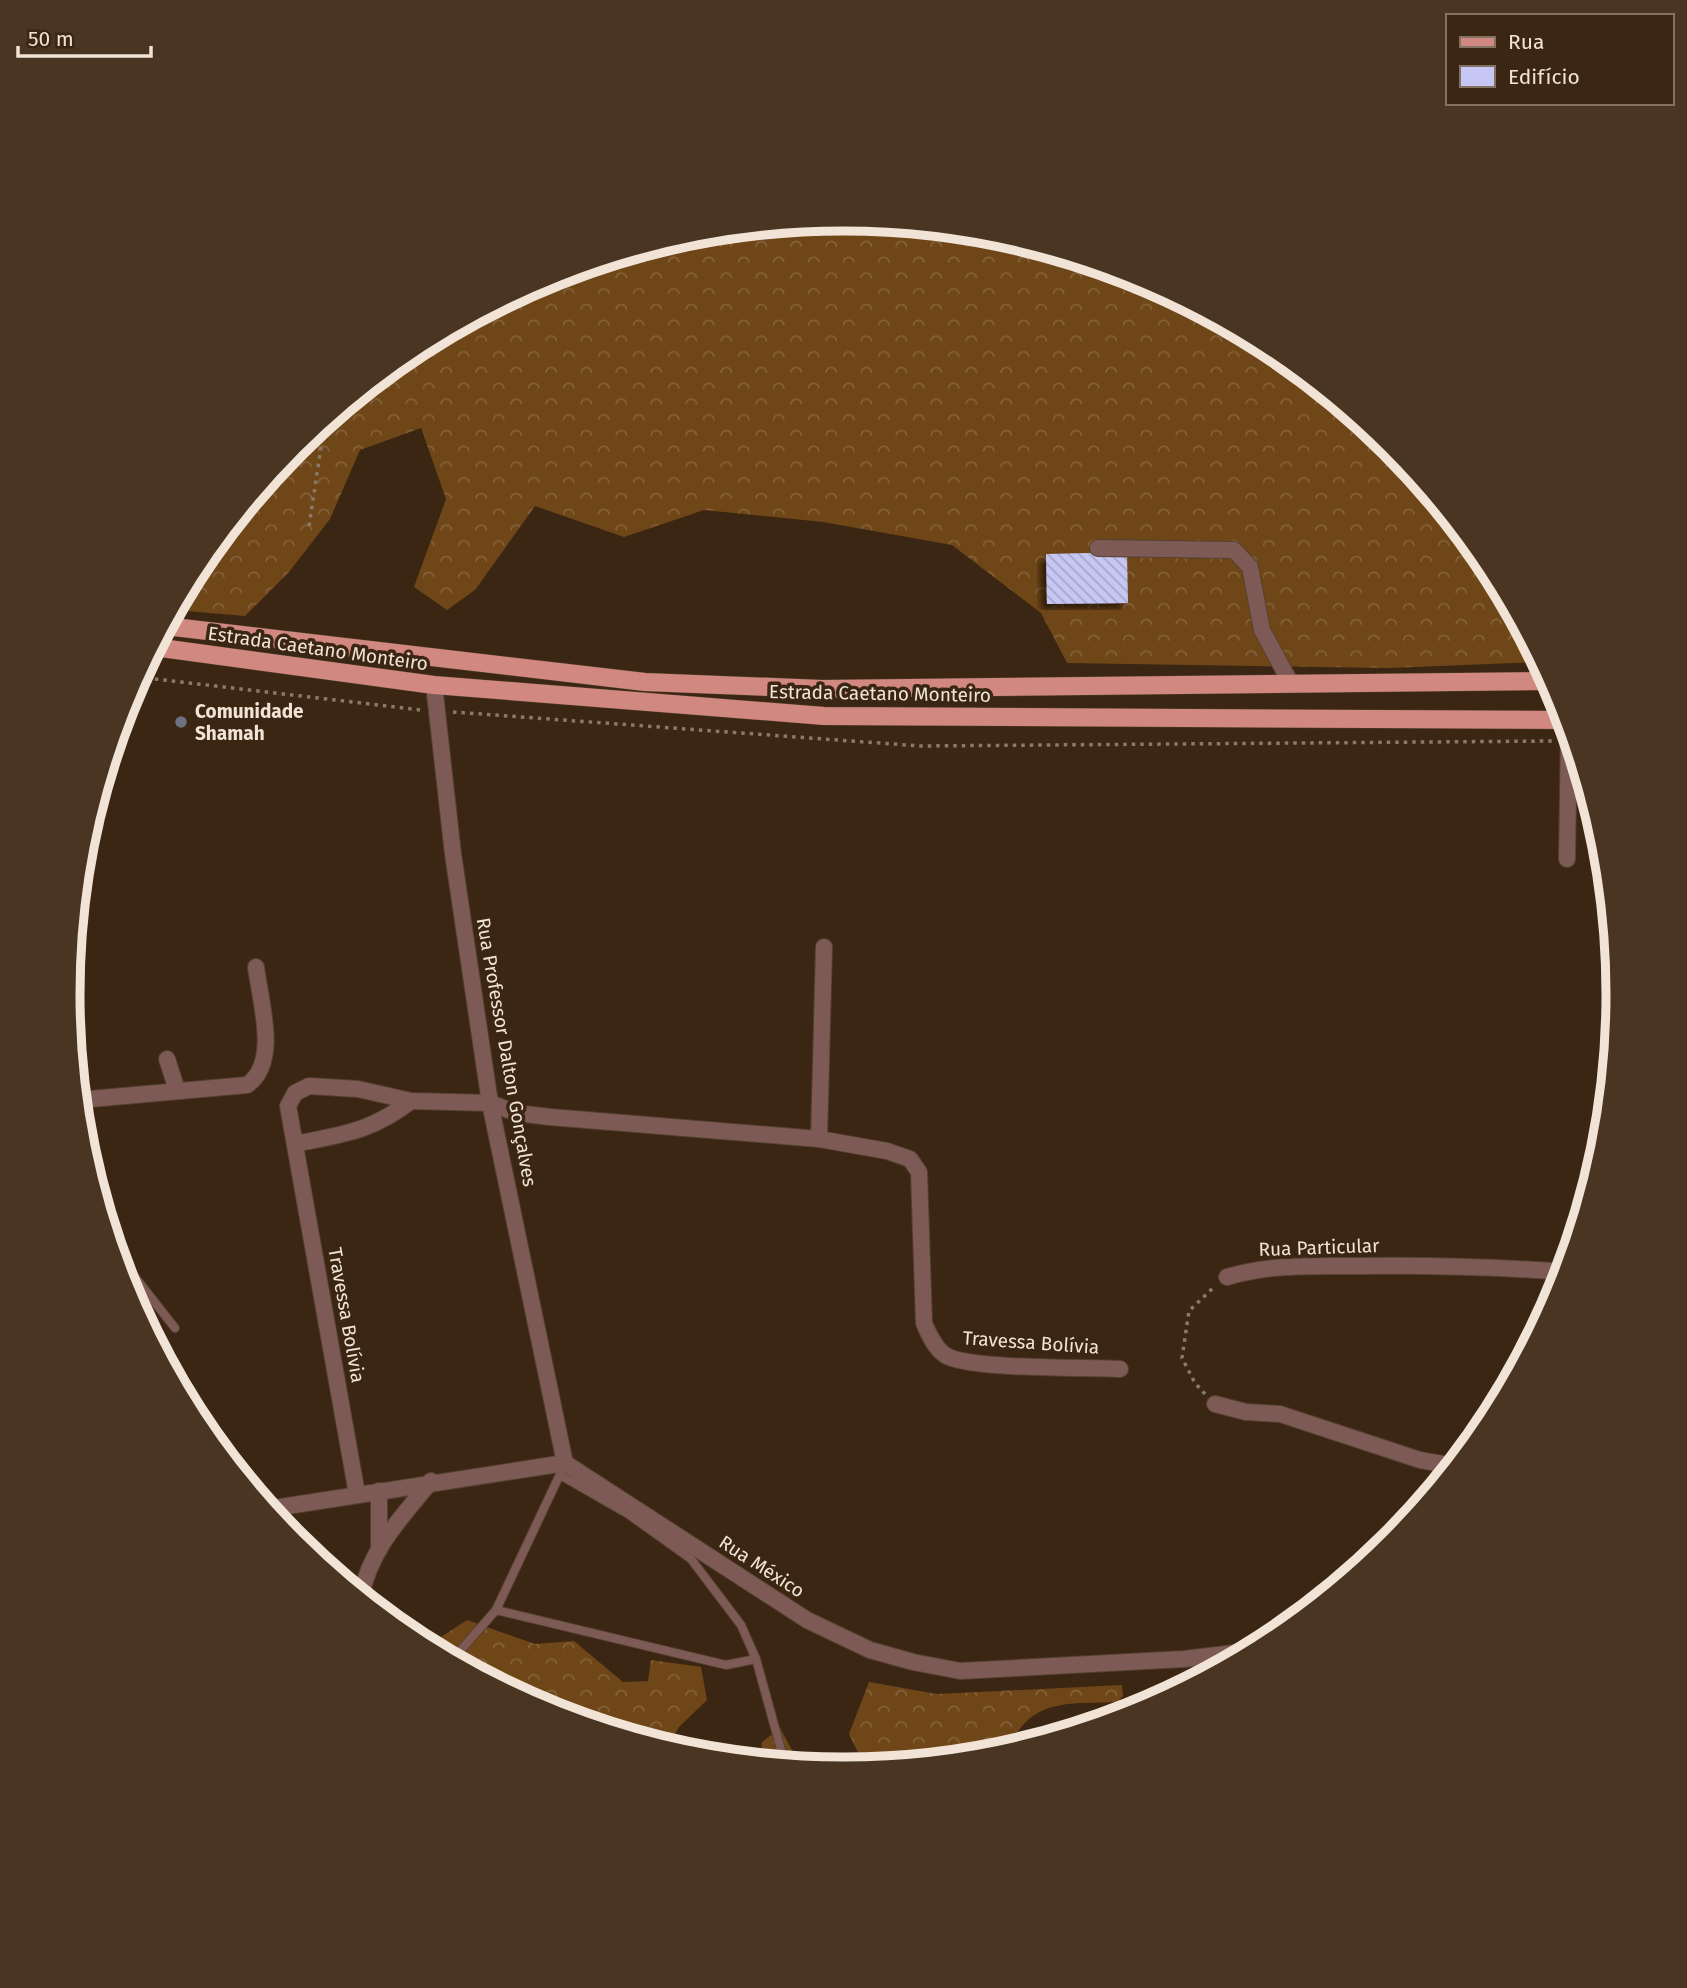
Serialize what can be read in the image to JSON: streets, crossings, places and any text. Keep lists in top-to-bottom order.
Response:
{
  "streets": {
    "main road": ["Estrada Caetano Monteiro"],
    "street": [
      "Rua Professor Dalton Gonçalves",
      "Rua Particular",
      "Travessa Bolívia",
      "Rua México"
    ]
  },
  "crossings": [
    ["Estrada Caetano Monteiro", "Rua Professor Dalton Gonçalves"],
    ["Rua Professor Dalton Gonçalves", "Travessa Bolívia"],
    ["Rua Professor Dalton Gonçalves", "Rua México"]
  ],
  "places": ["Comunidade Shamah"],
  "legend": ["Rua", "Edifício"],
  "scale_bar": "50 m"
}
